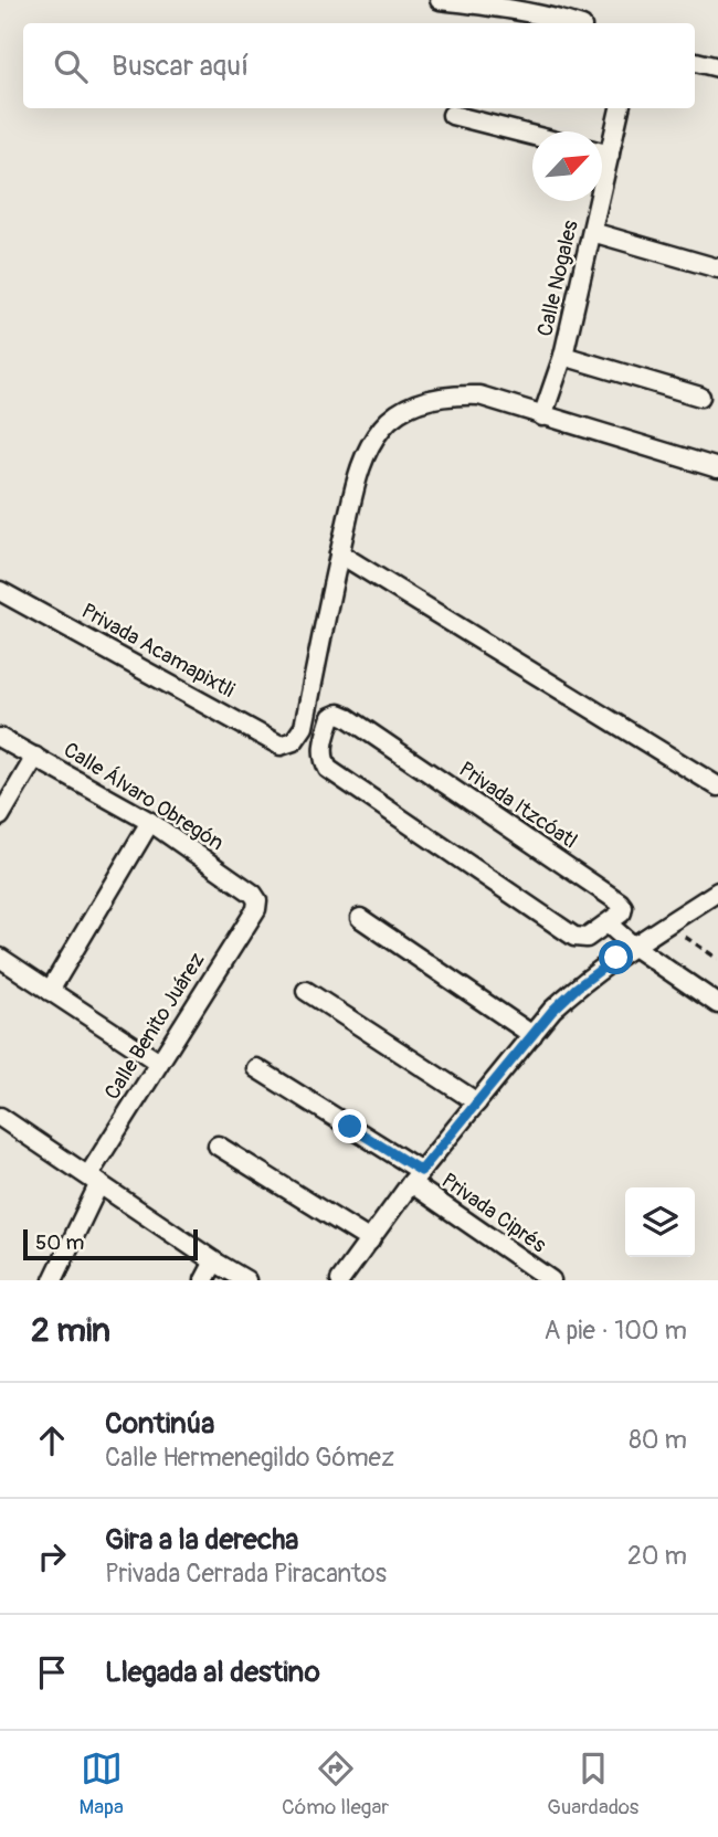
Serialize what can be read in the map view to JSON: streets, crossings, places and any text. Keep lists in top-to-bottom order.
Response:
{
  "streets": {
    "street": [
      "Calle Nogales",
      "Privada Acamapixtli",
      "Calle Álvaro Obregón",
      "Privada Itzcóatl",
      "Calle Benito Juárez",
      "Privada Ciprés"
    ]
  },
  "crossings": [
    ["Calle Álvaro Obregón", "Calle Benito Juárez"]
  ],
  "scale_bar": "50 m",
  "north": "top right",
  "page": {
    "search": "Buscar aquí",
    "scale": "50 m",
    "heading": ["2 min", "A pie · 100 m"],
    "list": [
      ["Continúa", "Calle Hermenegildo Gómez", "80 m"],
      ["Gira a la derecha", "Privada Cerrada Piracantos", "20 m"],
      "Llegada al destino"
    ],
    "nav": ["Mapa", "Cómo llegar", "Guardados"]
  }
}
